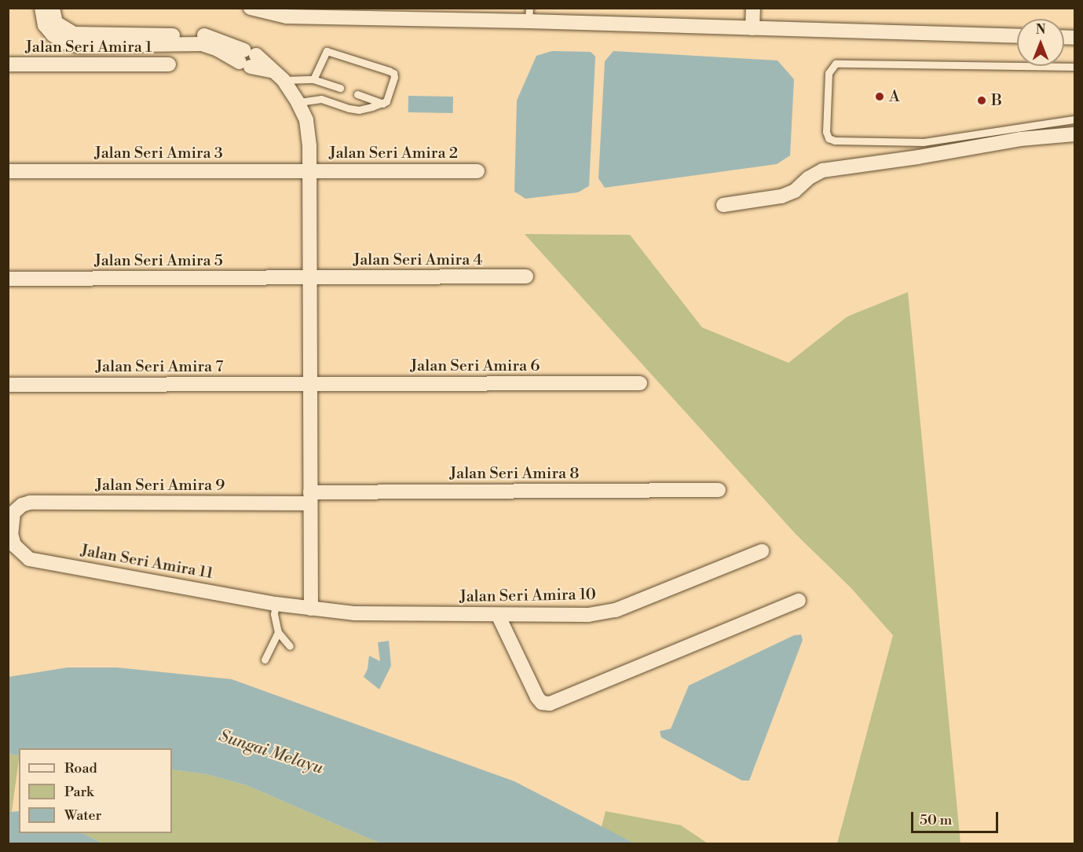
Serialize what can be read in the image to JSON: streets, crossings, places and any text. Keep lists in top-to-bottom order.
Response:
{
  "streets": {
    "street": [
      "Jalan Seri Amira 1",
      "Jalan Seri Amira 3",
      "Jalan Seri Amira 2",
      "Jalan Seri Amira 4",
      "Jalan Seri Amira 5",
      "Jalan Seri Amira 6",
      "Jalan Seri Amira 7",
      "Jalan Seri Amira 8",
      "Jalan Seri Amira 9",
      "Jalan Seri Amira 11",
      "Jalan Seri Amira 10"
    ]
  },
  "crossings": [
    ["Jalan Seri Amira 3", "Jalan Seri Amira 2"],
    ["Jalan Seri Amira 4", "Jalan Seri Amira 5"],
    ["Jalan Seri Amira 6", "Jalan Seri Amira 7"],
    ["Jalan Seri Amira 8", "Jalan Seri Amira 9"],
    ["Jalan Seri Amira 9", "Jalan Seri Amira 11"],
    ["Jalan Seri Amira 11", "Jalan Seri Amira 10"]
  ],
  "water": ["Sungai Melayu"],
  "places": ["A", "B"],
  "legend": ["Road", "Park", "Water"],
  "scale_bar": "50 m",
  "north": "top"
}
